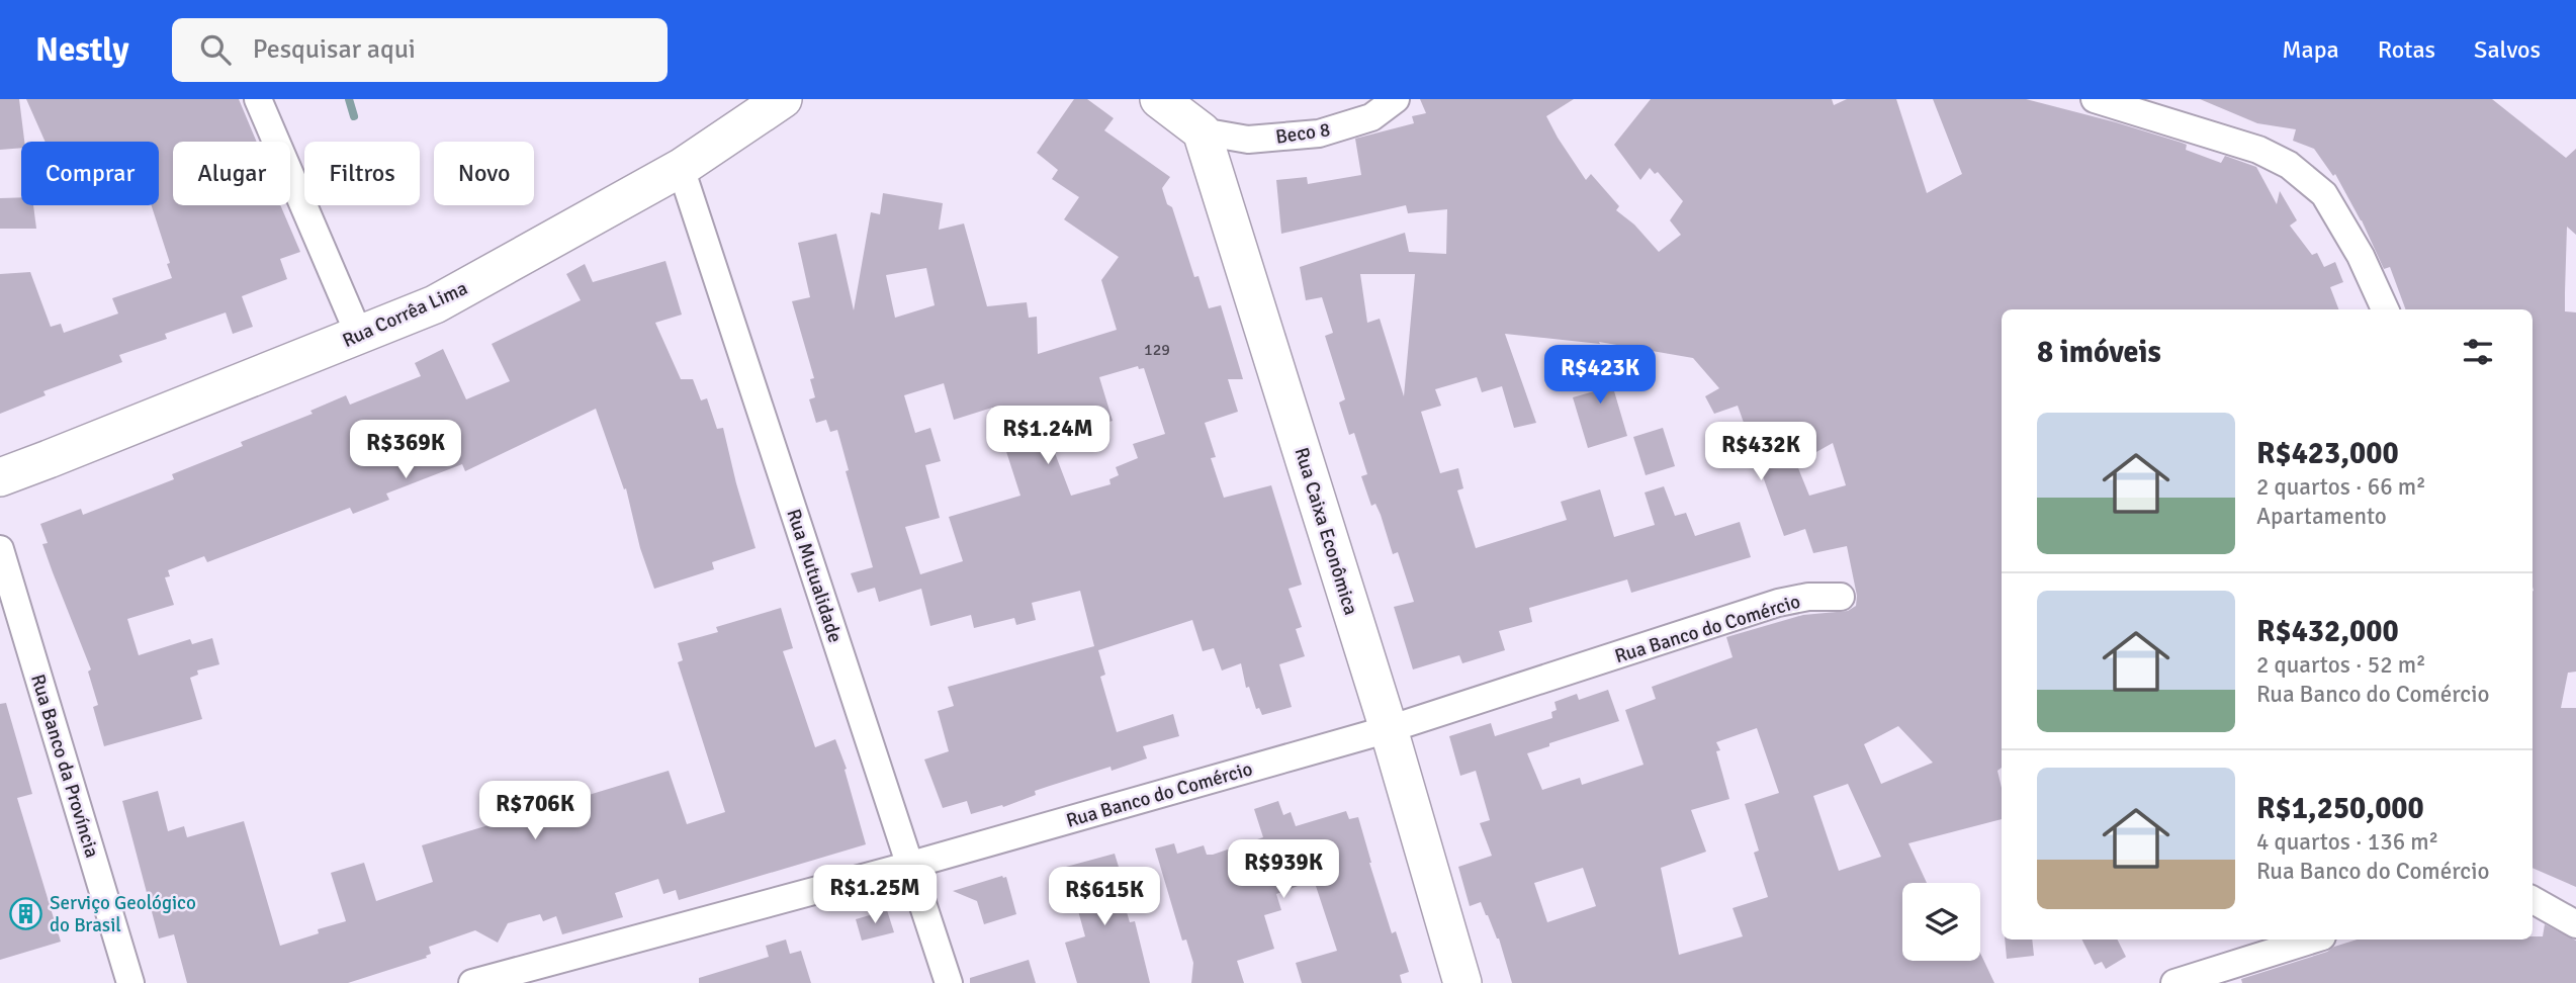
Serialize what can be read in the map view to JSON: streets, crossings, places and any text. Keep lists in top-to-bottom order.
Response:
{
  "streets": {
    "street": [
      "Beco 8",
      "Rua Corrêa Lima",
      "Rua Caixa Econômica",
      "Rua Mutualidade",
      "Rua Banco do Comércio",
      "Rua Banco da Província"
    ]
  },
  "crossings": [
    ["Beco 8", "Rua Caixa Econômica"],
    ["Rua Corrêa Lima", "Rua Mutualidade"],
    ["Rua Caixa Econômica", "Rua Banco do Comércio"],
    ["Rua Mutualidade", "Rua Banco do Comércio"]
  ],
  "places": {
    "building": ["Serviço Geológico do Brasil"]
  },
  "house_numbers": ["129"],
  "page": {
    "header": "Nestly",
    "search": "Pesquisar aqui",
    "nav": ["Mapa", "Rotas", "Salvos"],
    "chip": [
      "Comprar",
      "Alugar",
      "Filtros",
      "Novo"
    ],
    "heading": "8 imóveis",
    "price": [
      "R$423K",
      "R$1.24M",
      "R$369K",
      "R$432K",
      "R$706K",
      "R$939K",
      "R$1.25M",
      "R$615K"
    ],
    "list": [
      {
        "name": "R$423,000",
        "note": "2 quartos · 66 m² · Apartamento"
      },
      {
        "name": "R$432,000",
        "note": "2 quartos · 52 m² · Rua Banco do Comércio"
      },
      {
        "name": "R$1,250,000",
        "note": "4 quartos · 136 m² · Rua Banco do Comércio"
      }
    ]
  }
}
